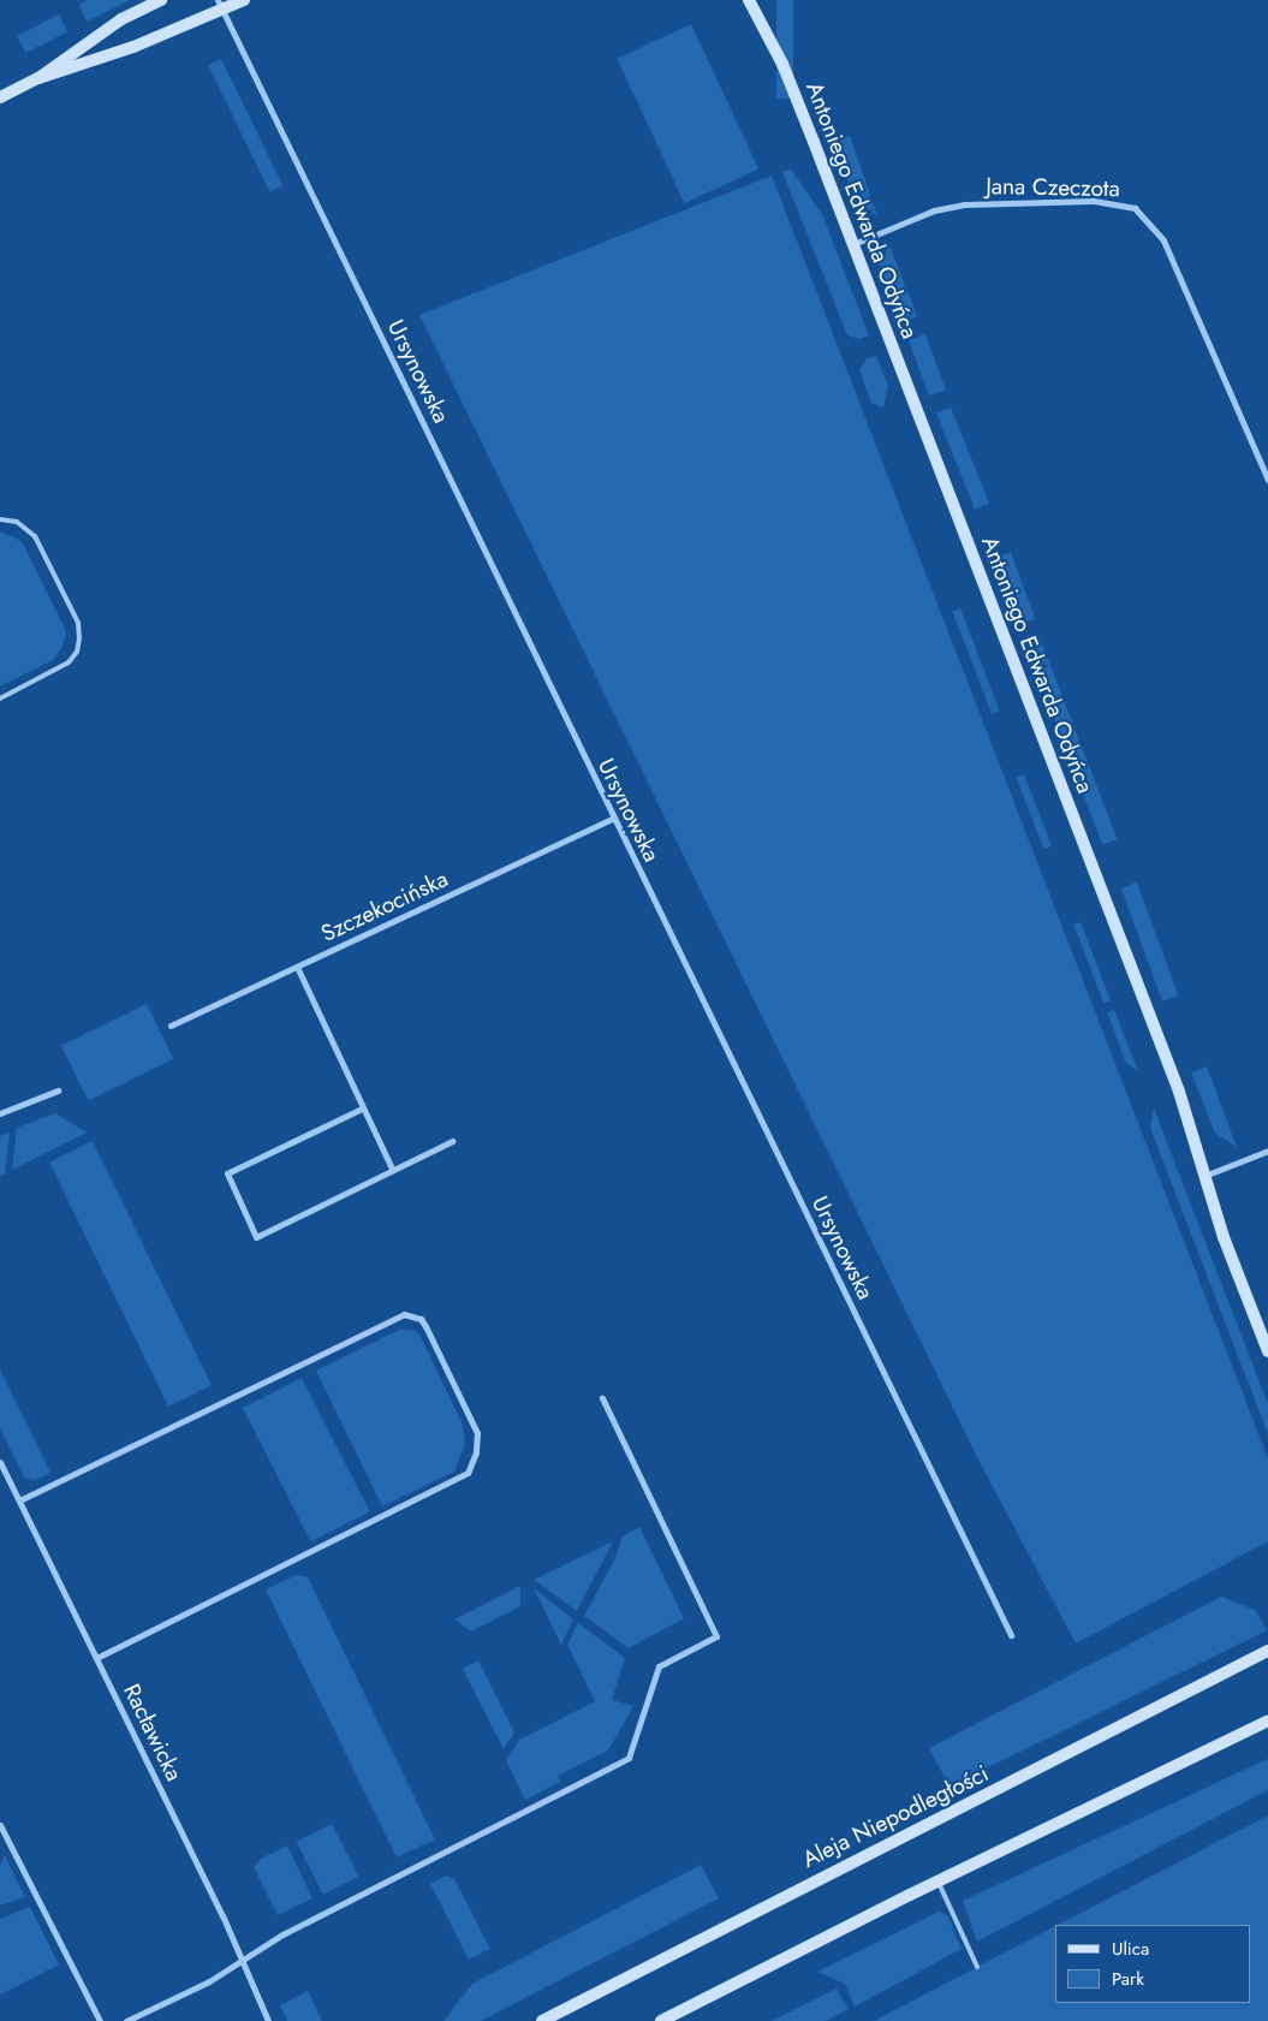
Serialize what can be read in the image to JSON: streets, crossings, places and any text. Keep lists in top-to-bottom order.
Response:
{
  "streets": {
    "street": [
      "Jana Czeczota",
      "Antoniego Edwarda Odyńca",
      "Ursynowska",
      "Szczekocińska",
      "Racławicka",
      "Aleja Niepodległości"
    ]
  },
  "crossings": [
    ["Jana Czeczota", "Antoniego Edwarda Odyńca"],
    ["Ursynowska", "Szczekocińska"]
  ],
  "legend": ["Ulica", "Park"]
}
